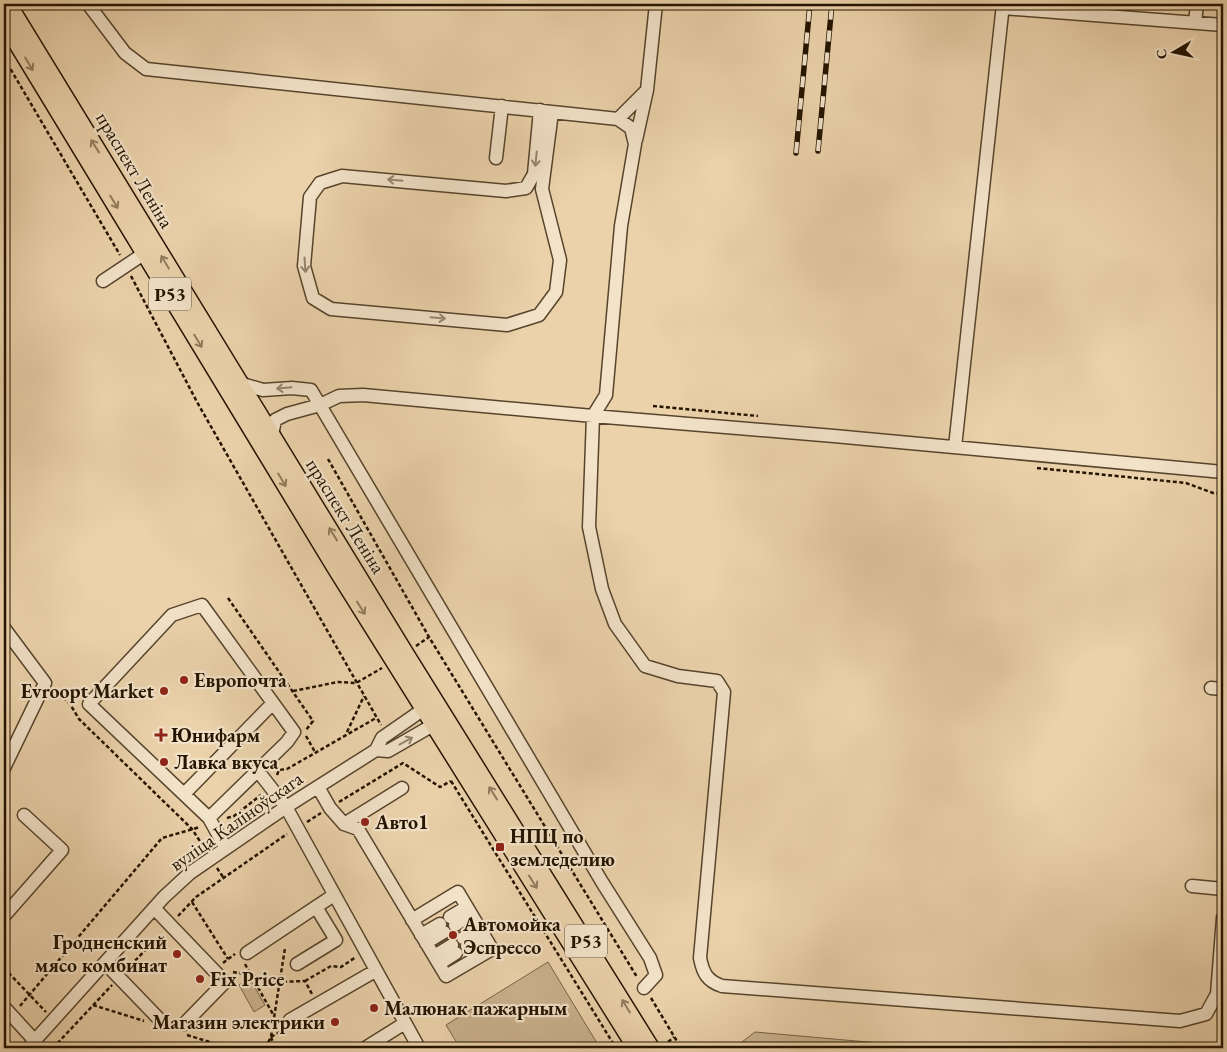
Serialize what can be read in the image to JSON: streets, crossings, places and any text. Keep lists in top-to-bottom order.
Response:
{
  "streets": {
    "main road": ["праспект Леніна", "Р53"],
    "street": ["вуліца Каліноўскага"]
  },
  "crossings": [
    ["праспект Леніна", "вуліца Каліноўскага"]
  ],
  "places": {
    "other": [
      "Европочта",
      "Evroopt Market",
      "Лавка вкуса",
      "Авто1",
      "Автомойка Эспрессо",
      "Гродненский мясо комбинат",
      "Fix Price",
      "Малюнак пажарным",
      "Магазин электрики"
    ],
    "health": ["Юнифарм"],
    "transit": ["НПЦ по земледелию"]
  },
  "north": "left"
}
